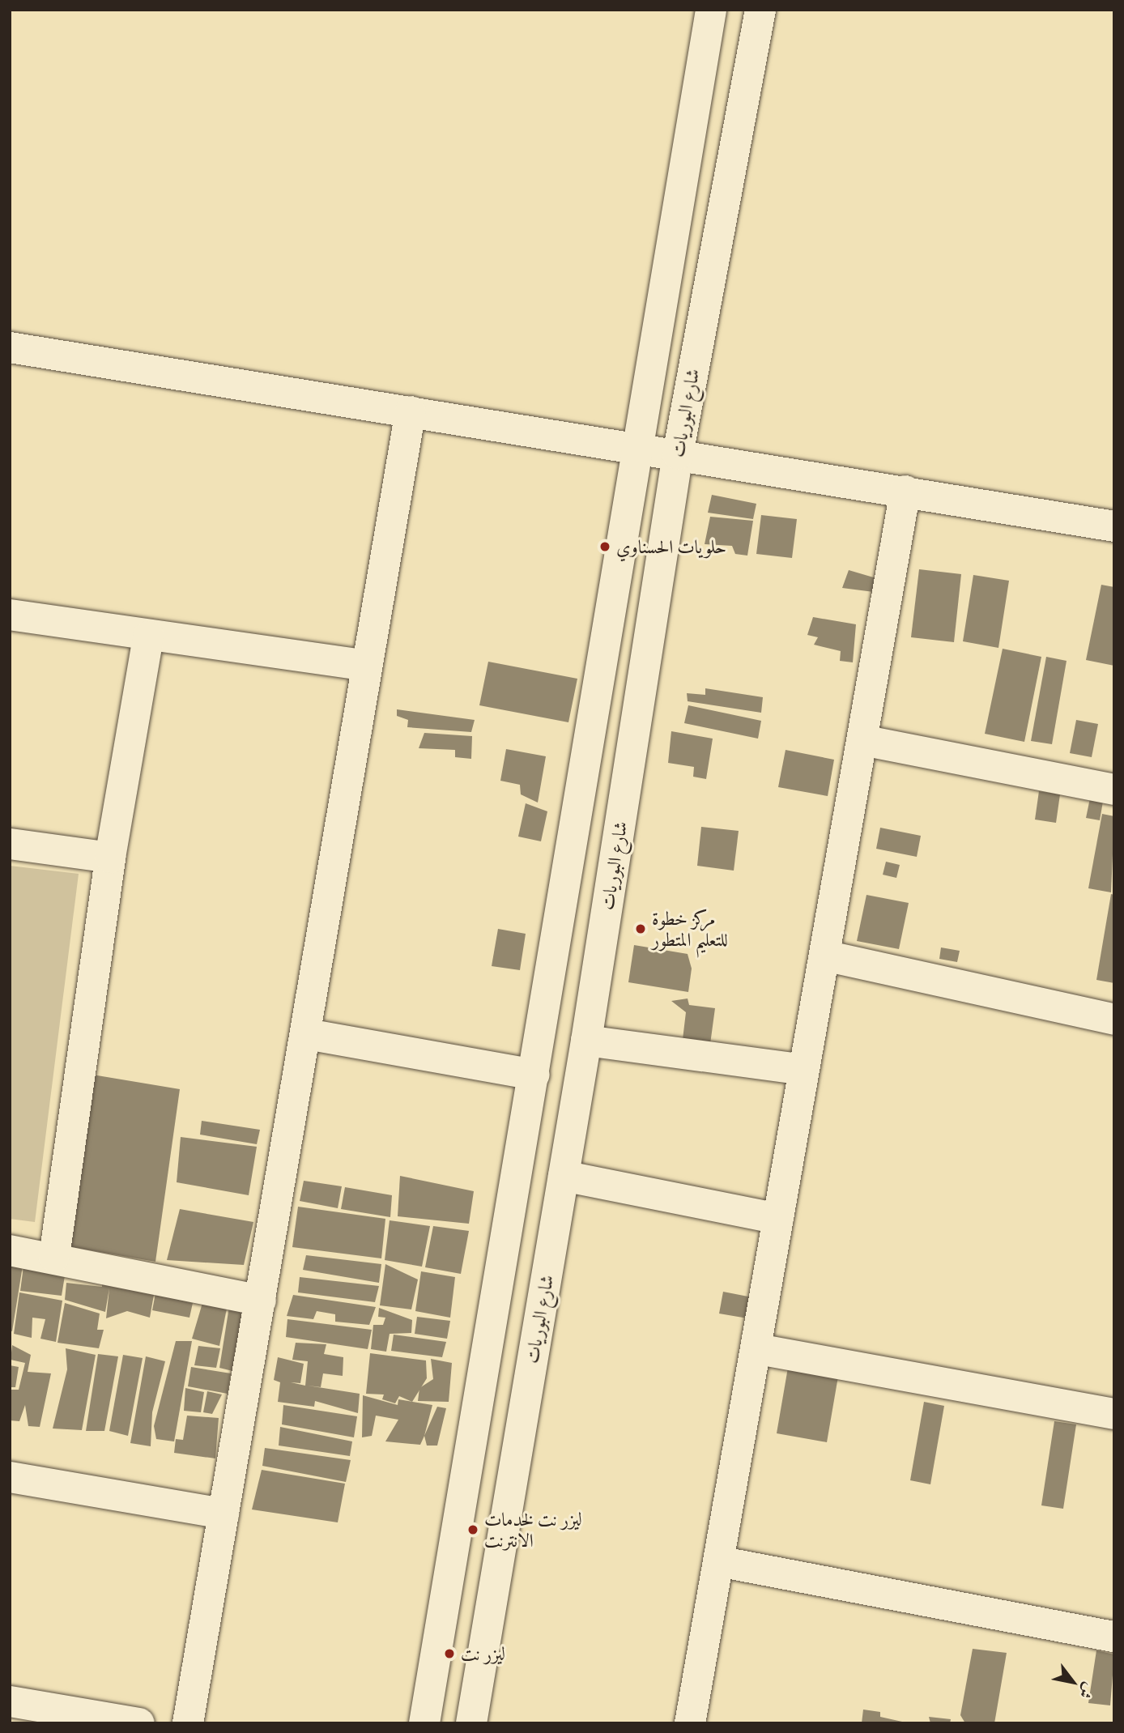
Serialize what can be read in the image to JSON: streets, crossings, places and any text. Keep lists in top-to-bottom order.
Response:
{
  "streets": {
    "street": ["شارع البوريات"]
  },
  "places": [
    "حلويات الحسناوي",
    "مركز خطوة للتعليم المتطور",
    "ليزر نت لخدمات الانترنت",
    "ليزر نت"
  ],
  "north": "bottom right"
}
